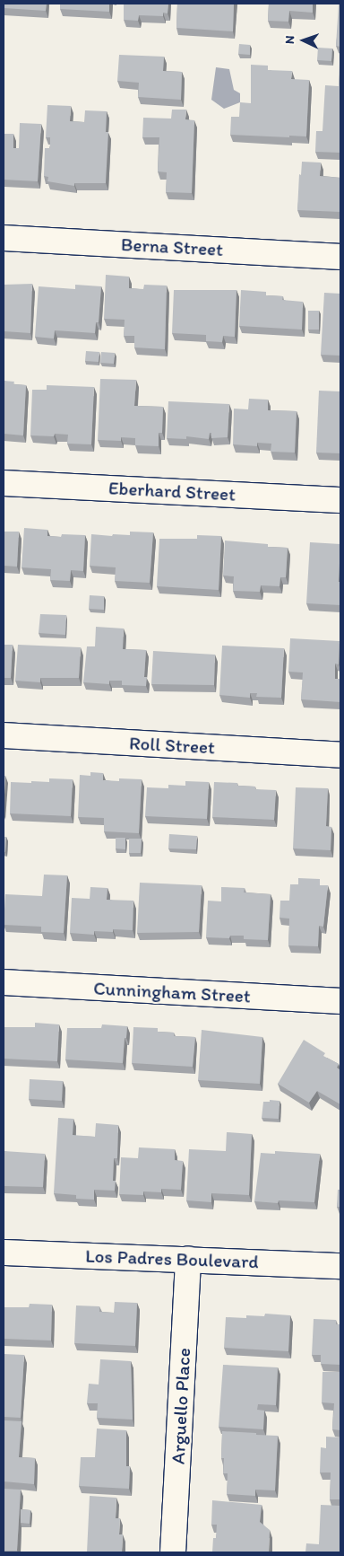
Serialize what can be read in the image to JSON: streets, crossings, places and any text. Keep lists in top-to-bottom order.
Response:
{
  "streets": {
    "street": [
      "Berna Street",
      "Eberhard Street",
      "Roll Street",
      "Cunningham Street",
      "Los Padres Boulevard",
      "Arguello Place"
    ]
  },
  "crossings": [
    ["Los Padres Boulevard", "Arguello Place"]
  ],
  "north": "left"
}
